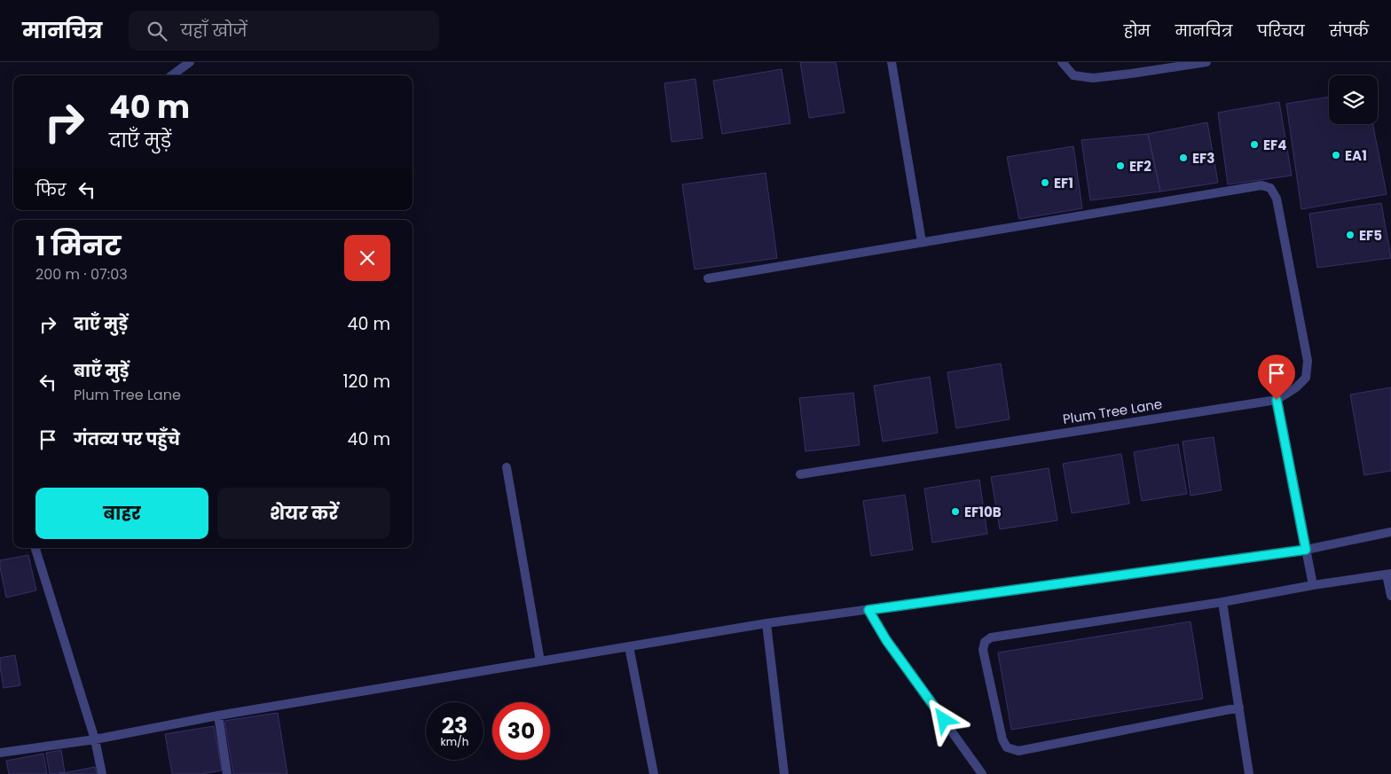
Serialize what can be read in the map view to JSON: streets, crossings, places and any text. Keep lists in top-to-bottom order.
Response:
{
  "streets": {
    "street": ["Plum Tree Lane"]
  },
  "places": [
    "EF4",
    "EA1",
    "EF3",
    "EF2",
    "EF1",
    "EF5",
    "EF10B"
  ],
  "page": {
    "header": "मानचित्र",
    "search": "यहाँ खोजें",
    "nav": [
      "होम",
      "मानचित्र",
      "परिचय",
      "संपर्क"
    ],
    "turn": ["40 m", "दाएँ मुड़ें"],
    "then": "फिर",
    "heading": ["1 मिनट", "200 m · 07:03"],
    "list": [
      {
        "name": "दाएँ मुड़ें",
        "value": "40 m"
      },
      {
        "name": "बाएँ मुड़ें",
        "note": "Plum Tree Lane",
        "value": "120 m"
      },
      {
        "name": "गंतव्य पर पहुँचे",
        "value": "40 m"
      }
    ],
    "buttons": ["बाहर", "शेयर करें"],
    "speed": "23 km/h",
    "limit": "30"
  }
}
